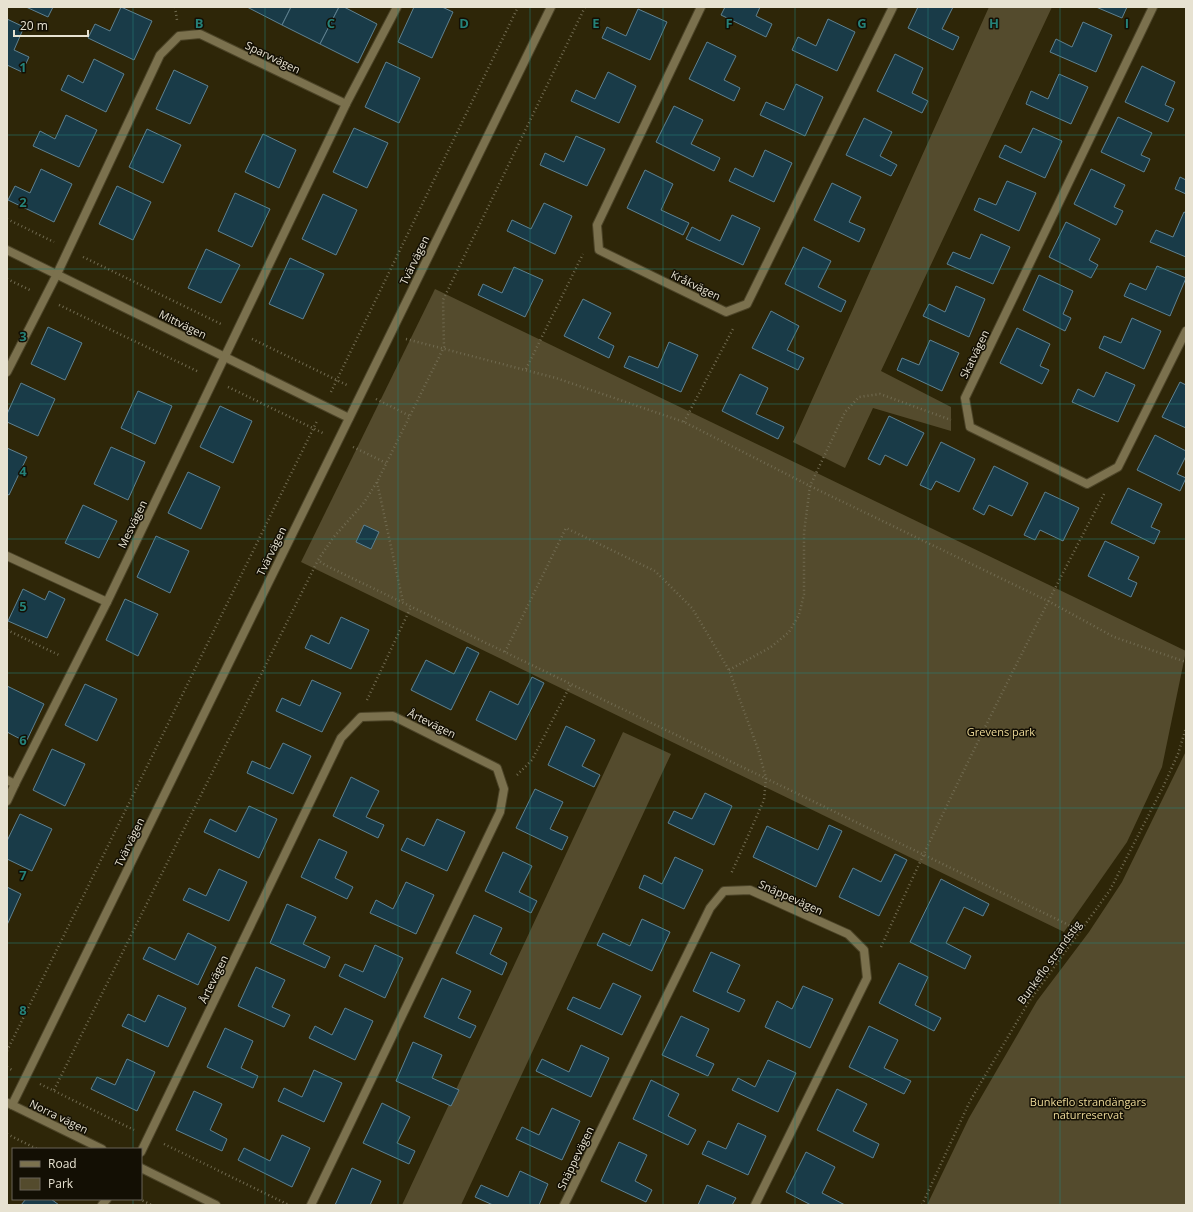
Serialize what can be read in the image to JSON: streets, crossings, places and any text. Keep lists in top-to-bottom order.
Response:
{
  "streets": {
    "street": [
      "Sparvvägen",
      "Tvärvägen",
      "Kråkvägen",
      "Mittvägen",
      "Skatvägen",
      "Mesvägen",
      "Årtevägen",
      "Snäppevägen",
      "Norra vägen"
    ],
    "path": ["Bunkeflo strandstig"]
  },
  "crossings": [
    ["Sparvvägen", "Mittvägen"],
    ["Tvärvägen", "Mittvägen"],
    ["Tvärvägen", "Norra vägen"],
    ["Mittvägen", "Mesvägen"]
  ],
  "parks": ["Grevens park", "Bunkeflo strandängars naturreservat"],
  "legend": ["Road", "Park"],
  "scale_bar": "20 m",
  "grid": {
    "columns": [
      "B",
      "C",
      "D",
      "E",
      "F",
      "G",
      "H",
      "I"
    ],
    "rows": [
      "1",
      "2",
      "3",
      "4",
      "5",
      "6",
      "7",
      "8"
    ]
  }
}
